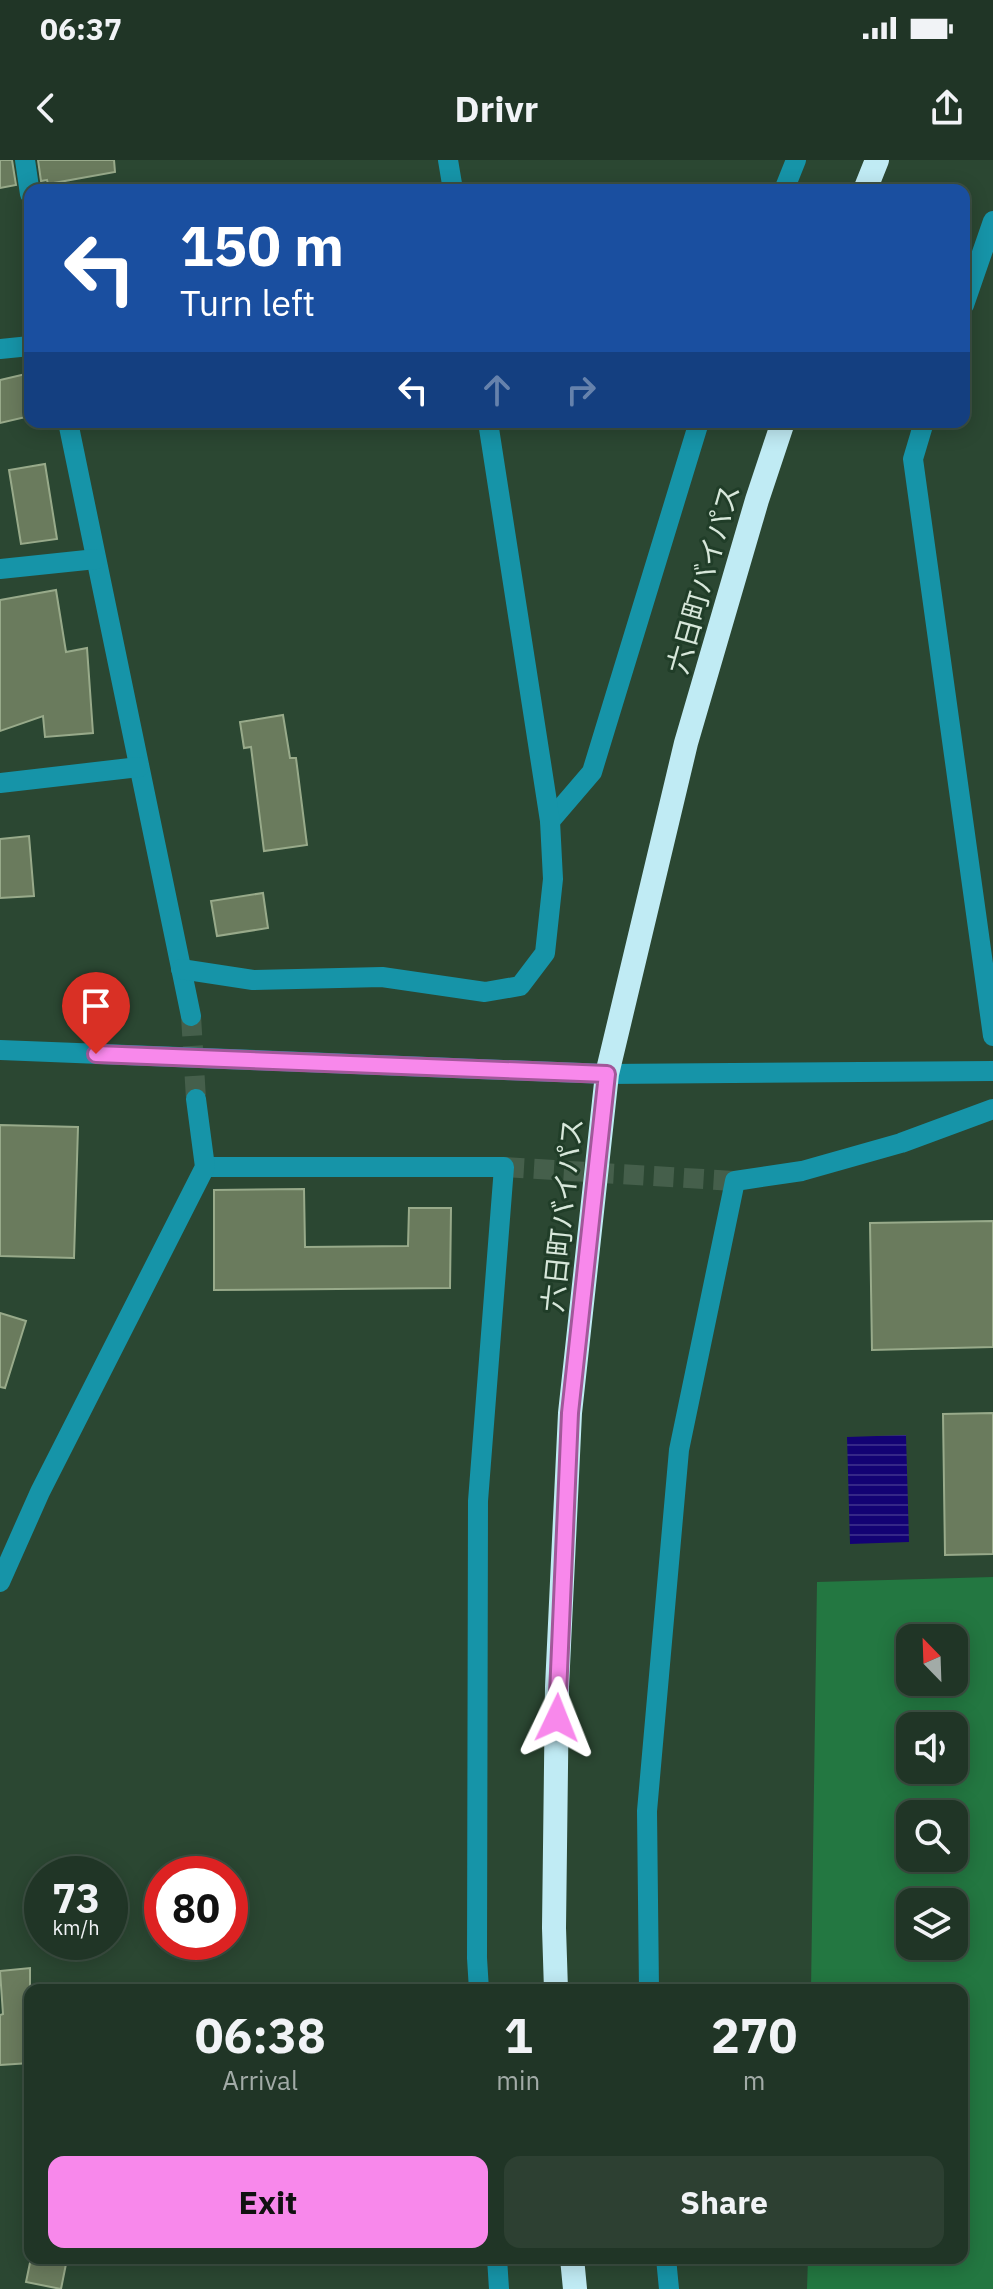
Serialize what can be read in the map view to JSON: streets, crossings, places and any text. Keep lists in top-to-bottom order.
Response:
{
  "streets": {
    "highway": ["六日町バイパス"]
  },
  "north": "top left",
  "page": {
    "status": "06:37",
    "header": "Drivr",
    "turn": ["150 m", "Turn left"],
    "speed": "73 km/h",
    "limit": "80",
    "eta": [
      "06:38",
      "Arrival",
      "1",
      "min",
      "270",
      "m"
    ],
    "buttons": ["Exit", "Share"]
  }
}
